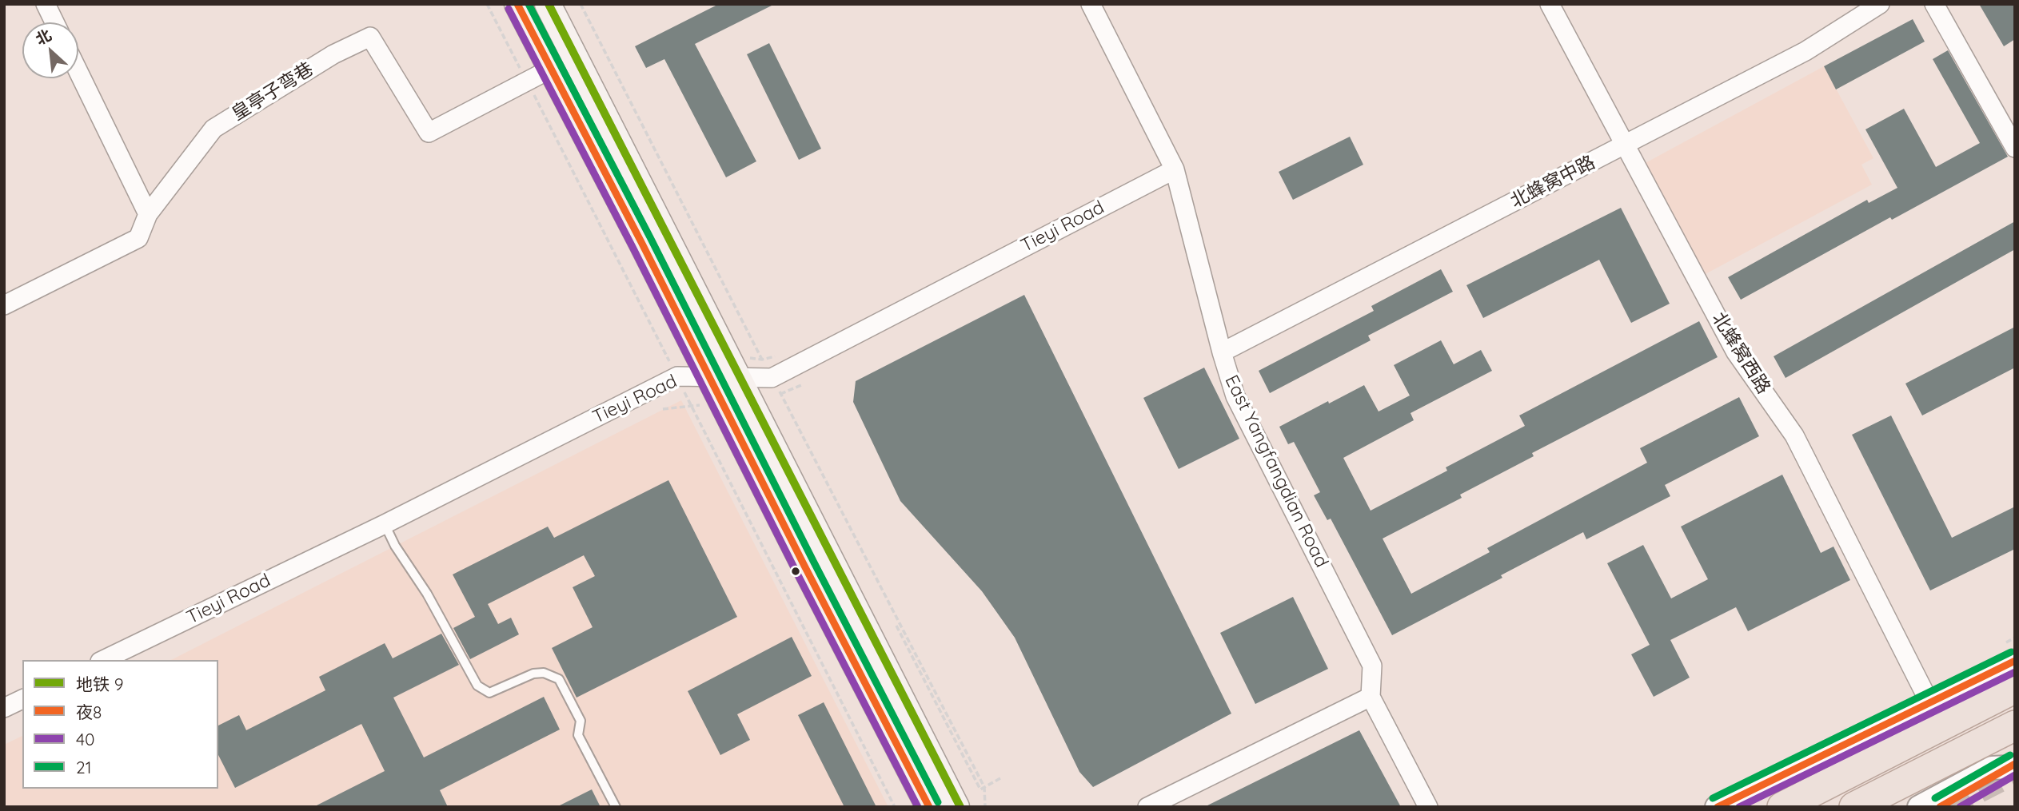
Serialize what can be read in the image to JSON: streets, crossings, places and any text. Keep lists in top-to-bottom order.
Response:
{
  "streets": {
    "street": [
      "皇亭子弯巷",
      "北蜂窝中路",
      "Tieyi Road",
      "北蜂窝西路",
      "East Yangfangdian Road"
    ]
  },
  "crossings": [
    ["北蜂窝中路", "北蜂窝西路"],
    ["北蜂窝中路", "East Yangfangdian Road"],
    ["Tieyi Road", "East Yangfangdian Road"]
  ],
  "lines": [
    "metro line 9",
    "transit line 夜8",
    "transit line 21",
    "transit line 40"
  ],
  "legend": [
    "地铁 9",
    "夜8",
    "40",
    "21"
  ],
  "north": "top left"
}
